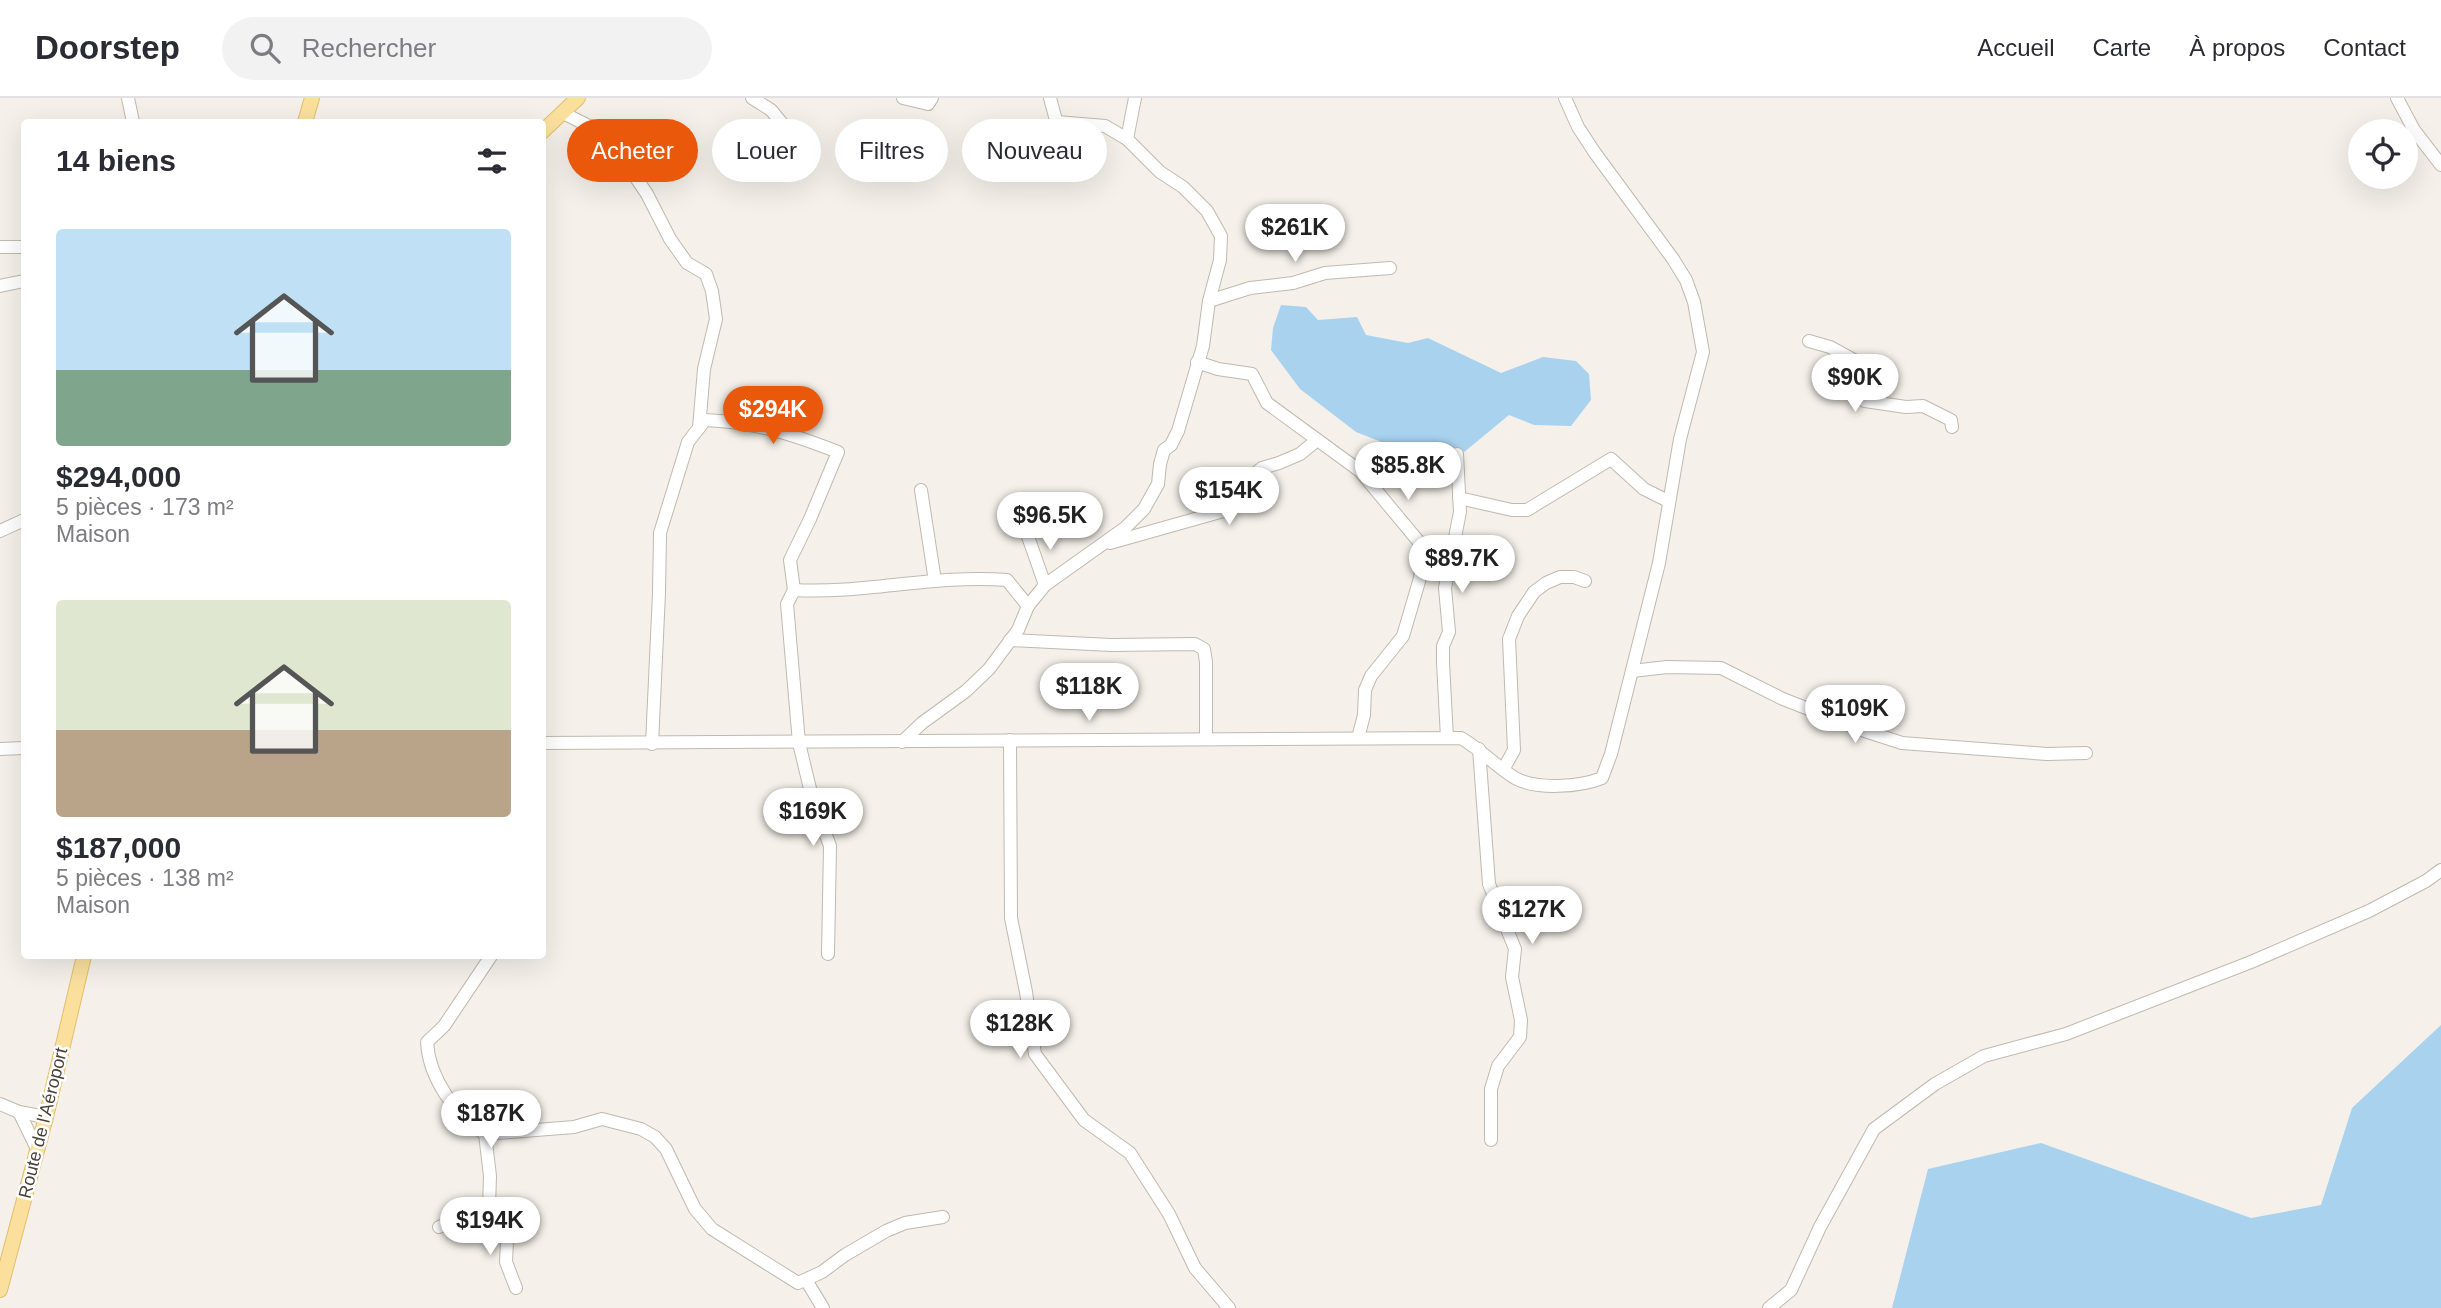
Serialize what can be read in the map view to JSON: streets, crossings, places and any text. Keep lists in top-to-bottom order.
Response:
{
  "streets": {
    "main road": ["Route de l'Aéroport"]
  },
  "page": {
    "header": "Doorstep",
    "search": "Rechercher",
    "nav": [
      "Accueil",
      "Carte",
      "À propos",
      "Contact"
    ],
    "chip": [
      "Acheter",
      "Louer",
      "Filtres",
      "Nouveau"
    ],
    "heading": "14 biens",
    "list": [
      {
        "name": "$294,000",
        "note": "5 pièces · 173 m² · Maison"
      },
      {
        "name": "$187,000",
        "note": "5 pièces · 138 m² · Maison"
      }
    ],
    "price": [
      "$261K",
      "$90K",
      "$294K",
      "$85.8K",
      "$154K",
      "$96.5K",
      "$89.7K",
      "$118K",
      "$109K",
      "$169K",
      "$127K",
      "$128K",
      "$187K",
      "$194K"
    ]
  }
}
